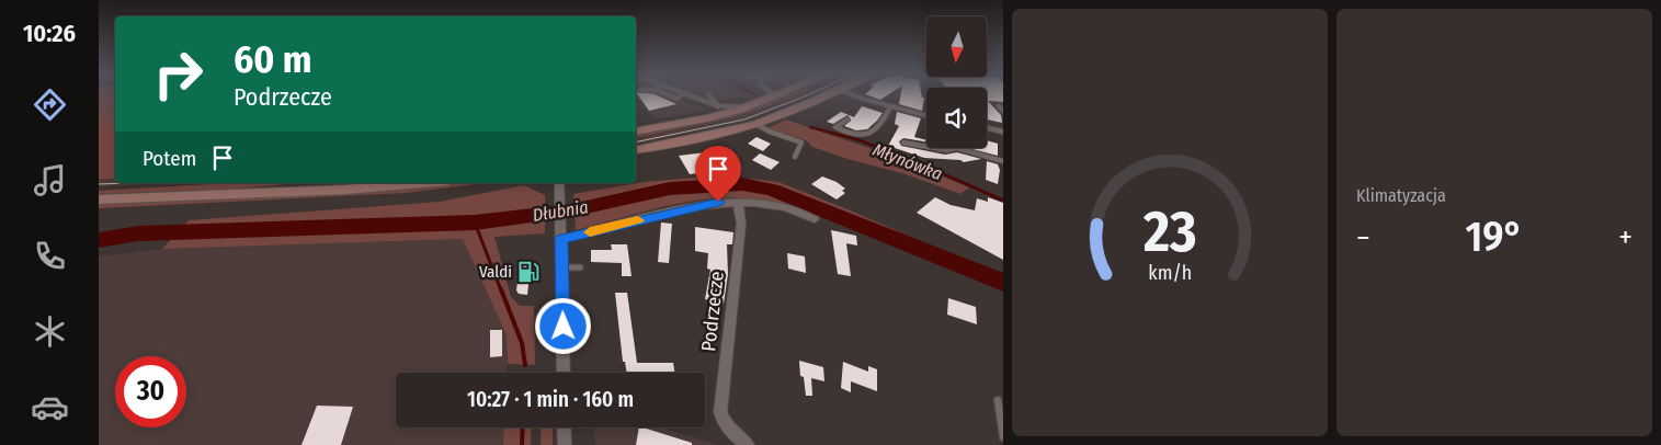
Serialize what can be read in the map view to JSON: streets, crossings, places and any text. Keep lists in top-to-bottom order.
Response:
{
  "streets": {
    "street": ["Podrzecze"]
  },
  "water": ["Młynówka", "Dłubnia"],
  "places": {
    "fuel station": ["Valdi"]
  },
  "north": "bottom",
  "page": {
    "tabs": "10:26",
    "tile": "Klimatyzacja",
    "turn": ["60 m", "Podrzecze"],
    "then": "Potem",
    "heat": ["−", "19°", "+"],
    "limit": "30",
    "trip": "10:27 · 1 min · 160 m",
    "gauge": ["23", "km/h"]
  }
}
